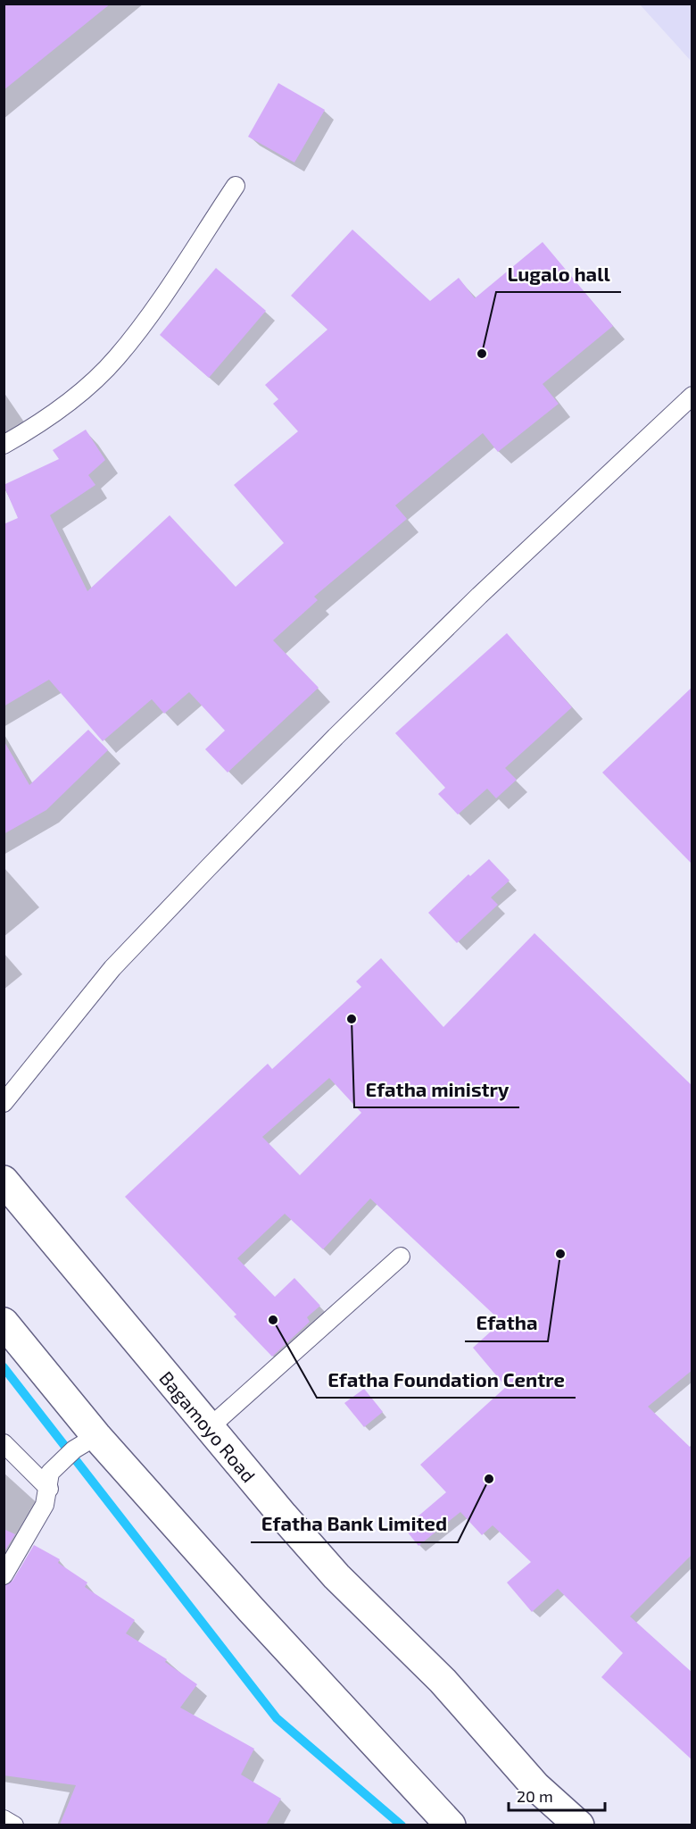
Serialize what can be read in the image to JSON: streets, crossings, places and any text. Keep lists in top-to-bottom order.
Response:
{
  "streets": {
    "highway": ["Bagamoyo Road"]
  },
  "places": [
    "Lugalo hall",
    "Efatha ministry",
    "Efatha",
    "Efatha Foundation Centre",
    "Efatha Bank Limited"
  ],
  "scale_bar": "20 m"
}
